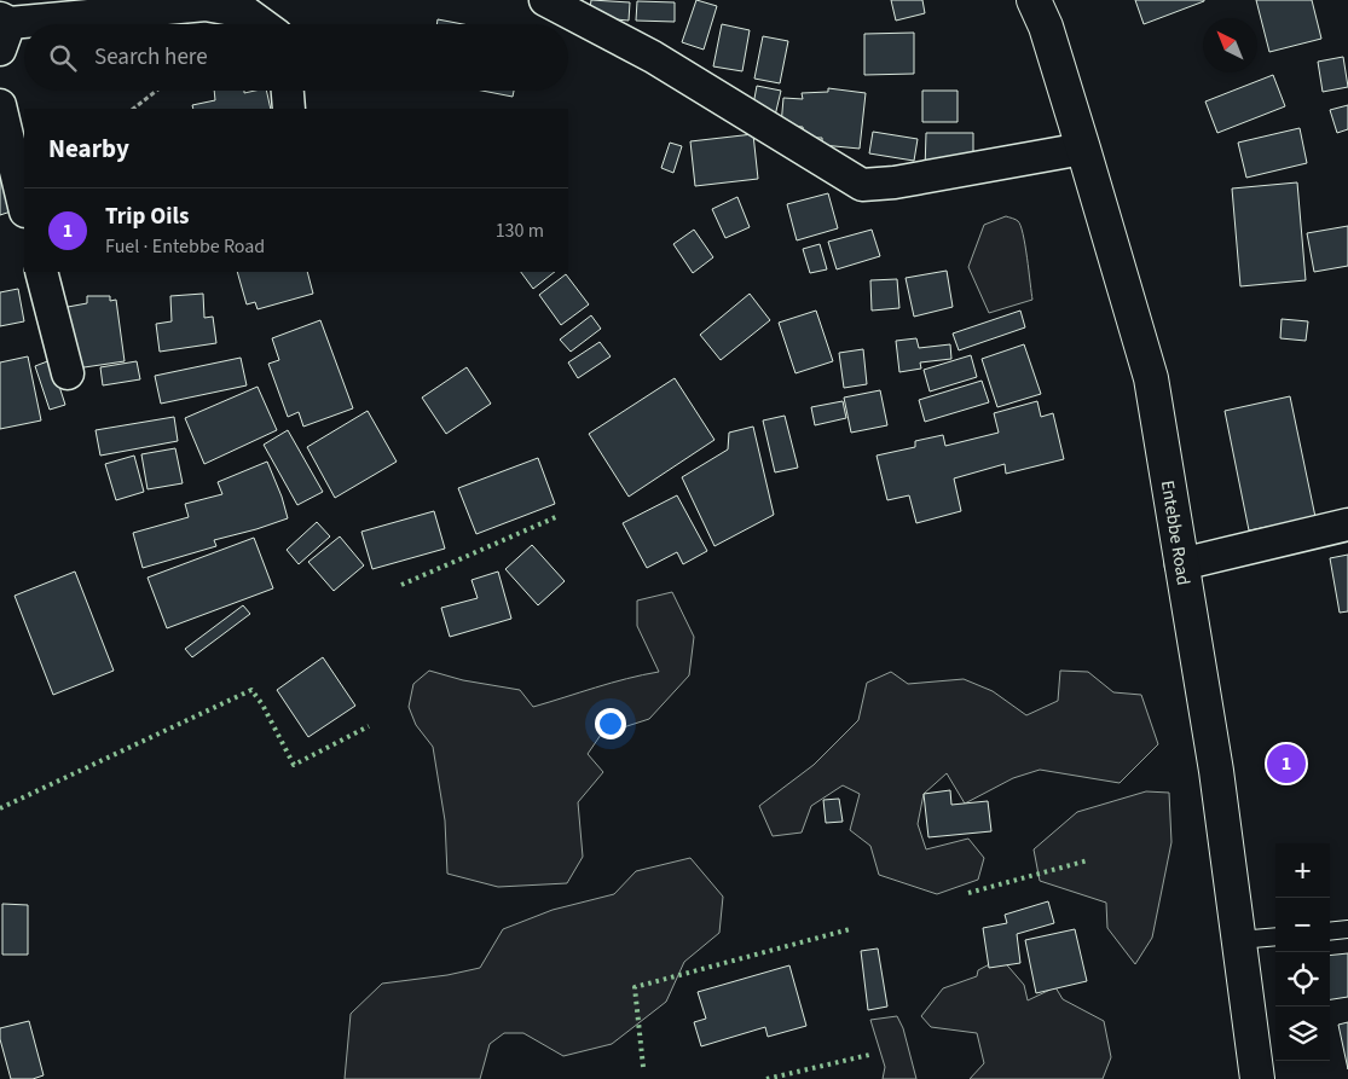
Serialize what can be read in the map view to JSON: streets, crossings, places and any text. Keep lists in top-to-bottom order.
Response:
{
  "streets": {
    "main road": ["Entebbe Road"]
  },
  "north": "top left",
  "page": {
    "search": "Search here",
    "heading": "Nearby",
    "list": [
      {
        "mark": "1",
        "name": "Trip Oils",
        "note": "Fuel · Entebbe Road",
        "value": "130 m"
      }
    ],
    "pins": "1",
    "map_buttons": ["+", "−"]
  }
}
